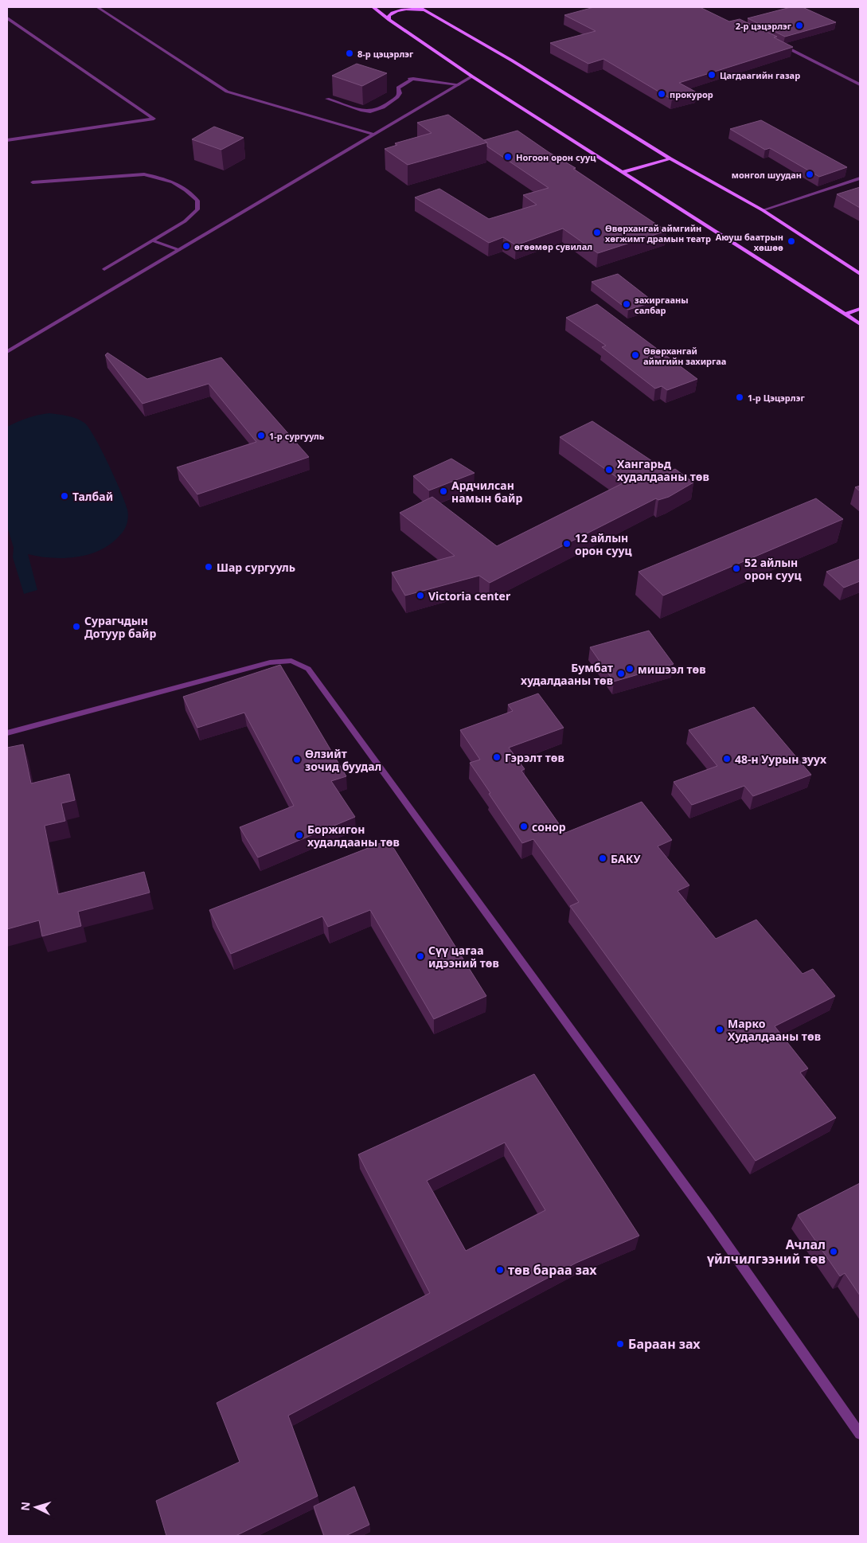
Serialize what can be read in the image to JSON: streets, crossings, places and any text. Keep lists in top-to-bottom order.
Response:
{
  "places": [
    "2-р цэцэрлэг",
    "8-р цэцэрлэг",
    "Цагдаагийн газар",
    "прокурор",
    "Ногоон орон сууц",
    "монгол шуудан",
    "Өвөрхангай аймгийн хөгжимт драмын театр",
    "Аюуш баатрын хөшөө",
    "өгөөмөр сувилал",
    "захиргааны салбар",
    "Өвөрхангай аймгийн захиргаа",
    "1-р Цэцэрлэг",
    "1-р сургууль",
    "Хангарьд худалдааны төв",
    "Ардчилсан намын байр",
    "Талбай",
    "12 айлын орон сууц",
    "Шар сургууль",
    "52 айлын орон сууц",
    "Victoria center",
    "Сурагчдын Дотуур байр",
    "мишээл төв",
    "Бумбат худалдааны төв",
    "Гэрэлт төв",
    "48-н Уурын зуух",
    "Өлзийт зочид буудал",
    "сонор",
    "Боржигон худалдааны төв",
    "БАКУ",
    "Сүү цагаа идээний төв",
    "Марко Худалдааны төв",
    "Ачлал үйлчилгээний төв",
    "төв бараа зах",
    "Бараан зах"
  ],
  "north": "left"
}
